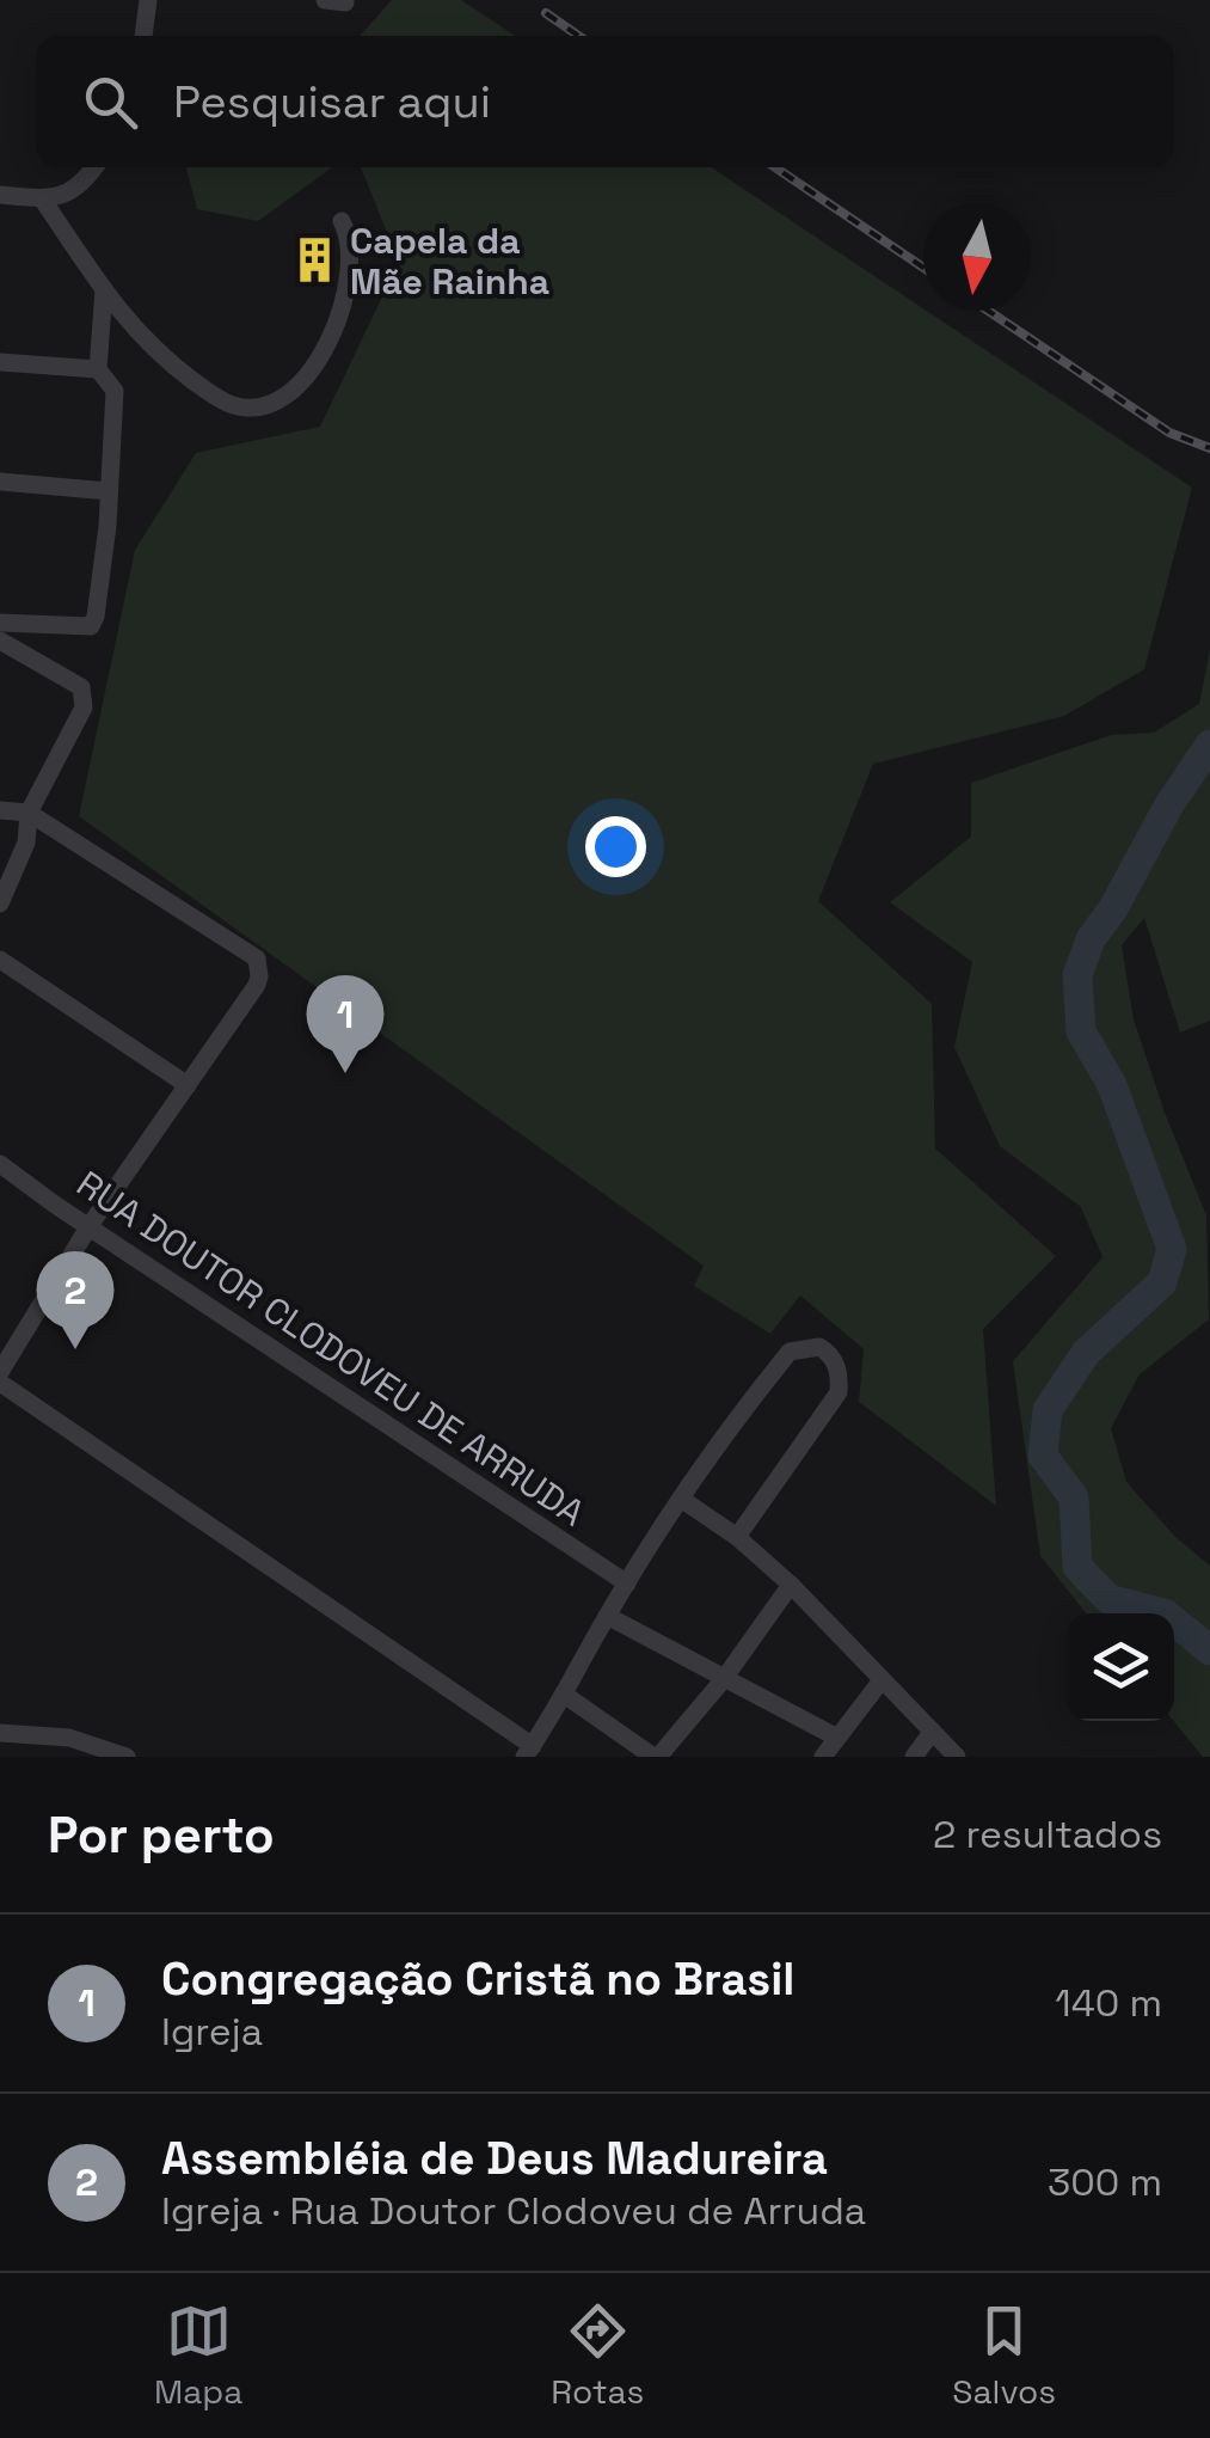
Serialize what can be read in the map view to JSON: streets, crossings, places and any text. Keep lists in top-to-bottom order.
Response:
{
  "streets": {
    "street": ["RUA DOUTOR CLODOVEU DE ARRUDA"]
  },
  "places": {
    "building": ["Capela da Mãe Rainha"]
  },
  "north": "bottom",
  "page": {
    "search": "Pesquisar aqui",
    "pins": ["1", "2"],
    "heading": ["Por perto", "2 resultados"],
    "list": [
      {
        "mark": "1",
        "name": "Congregação Cristã no Brasil",
        "note": "Igreja",
        "value": "140 m"
      },
      {
        "mark": "2",
        "name": "Assembléia de Deus Madureira",
        "note": "Igreja · Rua Doutor Clodoveu de Arruda",
        "value": "300 m"
      }
    ],
    "nav": ["Mapa", "Rotas", "Salvos"]
  }
}
